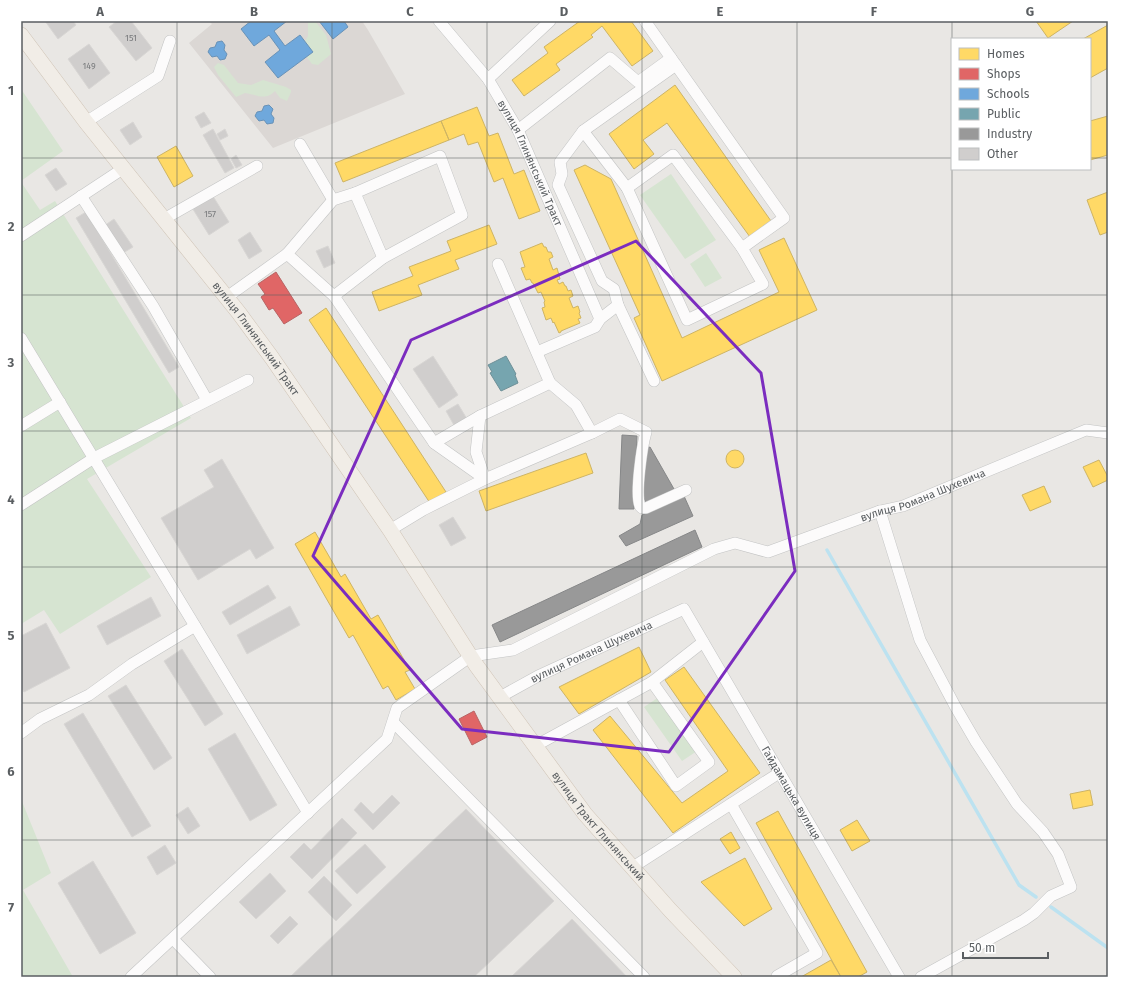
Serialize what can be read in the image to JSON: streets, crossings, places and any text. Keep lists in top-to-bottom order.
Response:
{
  "streets": {
    "main road": ["вулиця Глинянський Тракт", "вулиця Тракт Глинянський"],
    "street": ["вулиця Романа Шухевича", "Гайдамацька вулиця"]
  },
  "crossings": [
    ["вулиця Глинянський Тракт", "вулиця Романа Шухевича"],
    ["вулиця Глинянський Тракт", "вулиця Тракт Глинянський"],
    ["вулиця Романа Шухевича", "Гайдамацька вулиця"],
    ["вулиця Романа Шухевича", "вулиця Тракт Глинянський"]
  ],
  "house_numbers": ["151", "149", "157"],
  "legend": [
    "Homes",
    "Shops",
    "Schools",
    "Public",
    "Industry",
    "Other"
  ],
  "scale_bar": "50 m",
  "grid": {
    "columns": [
      "A",
      "B",
      "C",
      "D",
      "E",
      "F",
      "G"
    ],
    "rows": [
      "1",
      "2",
      "3",
      "4",
      "5",
      "6",
      "7"
    ]
  }
}
